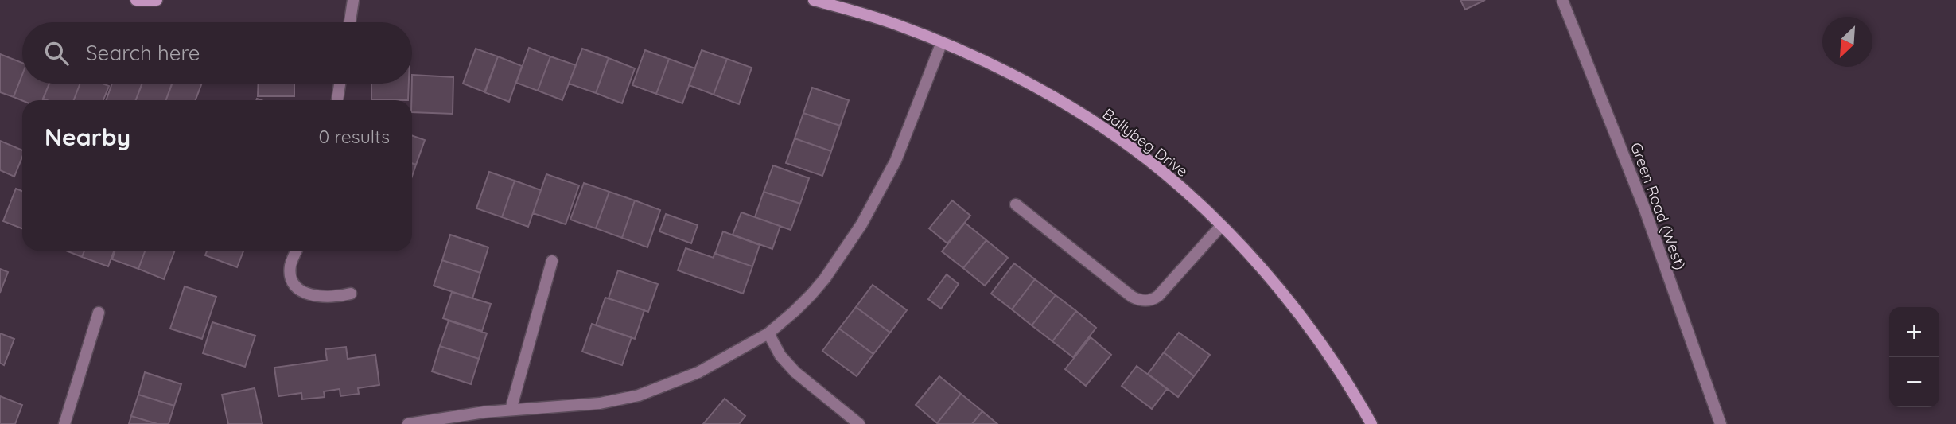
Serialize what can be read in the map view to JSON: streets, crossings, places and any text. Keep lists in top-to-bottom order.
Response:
{
  "streets": {
    "street": ["Ballybeg Drive", "Green Road (West)"]
  },
  "north": "bottom left",
  "page": {
    "search": "Search here",
    "heading": ["Nearby", "0 results"],
    "map_buttons": ["+", "−"]
  }
}
